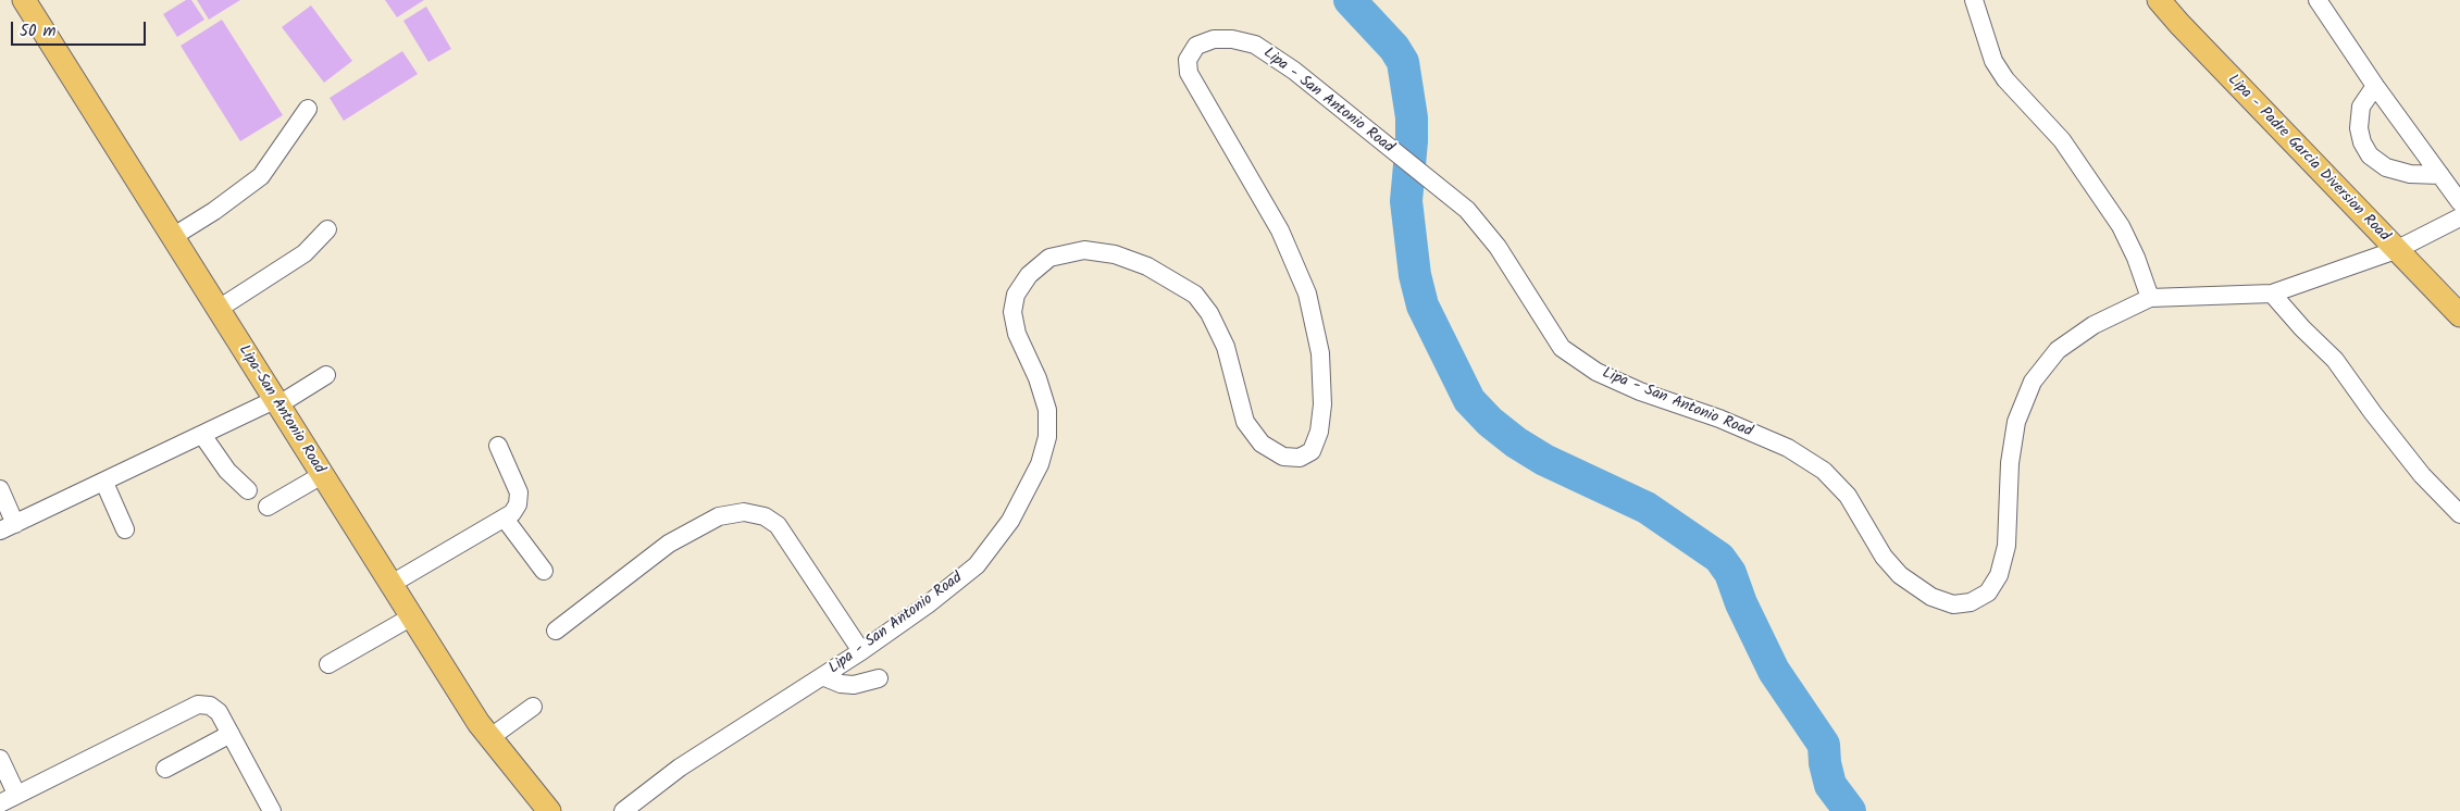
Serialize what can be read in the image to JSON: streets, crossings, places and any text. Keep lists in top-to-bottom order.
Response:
{
  "streets": {
    "main road": ["Lipa - Padre Garcia Diversion Road", "Lipa-San Antonio Road"],
    "street": ["Lipa - San Antonio Road"]
  },
  "crossings": [
    ["Lipa - San Antonio Road", "Lipa - Padre Garcia Diversion Road"]
  ],
  "scale_bar": "50 m"
}
